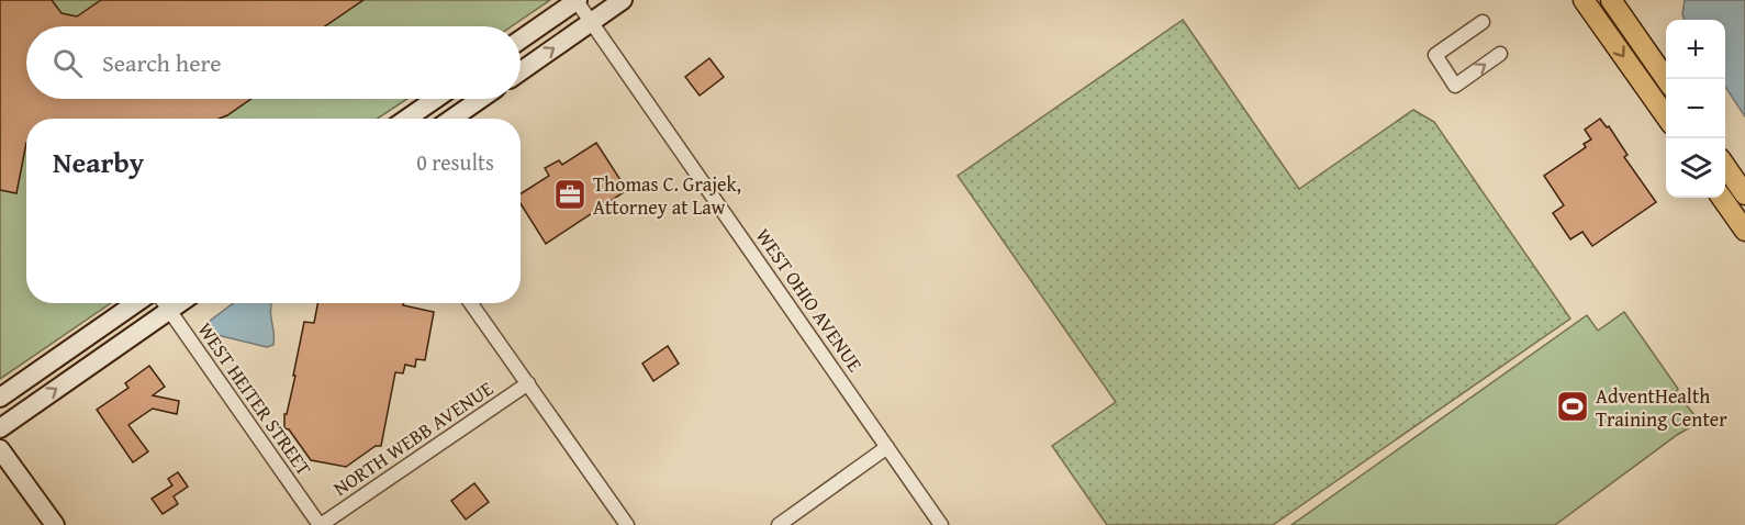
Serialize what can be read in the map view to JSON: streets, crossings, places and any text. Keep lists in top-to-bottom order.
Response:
{
  "streets": {
    "street": ["WEST OHIO AVENUE", "WEST HEITER STREET", "NORTH WEBB AVENUE"]
  },
  "crossings": [
    ["WEST HEITER STREET", "NORTH WEBB AVENUE"]
  ],
  "places": {
    "office": ["Thomas C. Grajek, Attorney at Law"],
    "sports": ["AdventHealth Training Center"]
  },
  "page": {
    "map_buttons": ["+", "−"],
    "search": "Search here",
    "heading": ["Nearby", "0 results"]
  }
}
